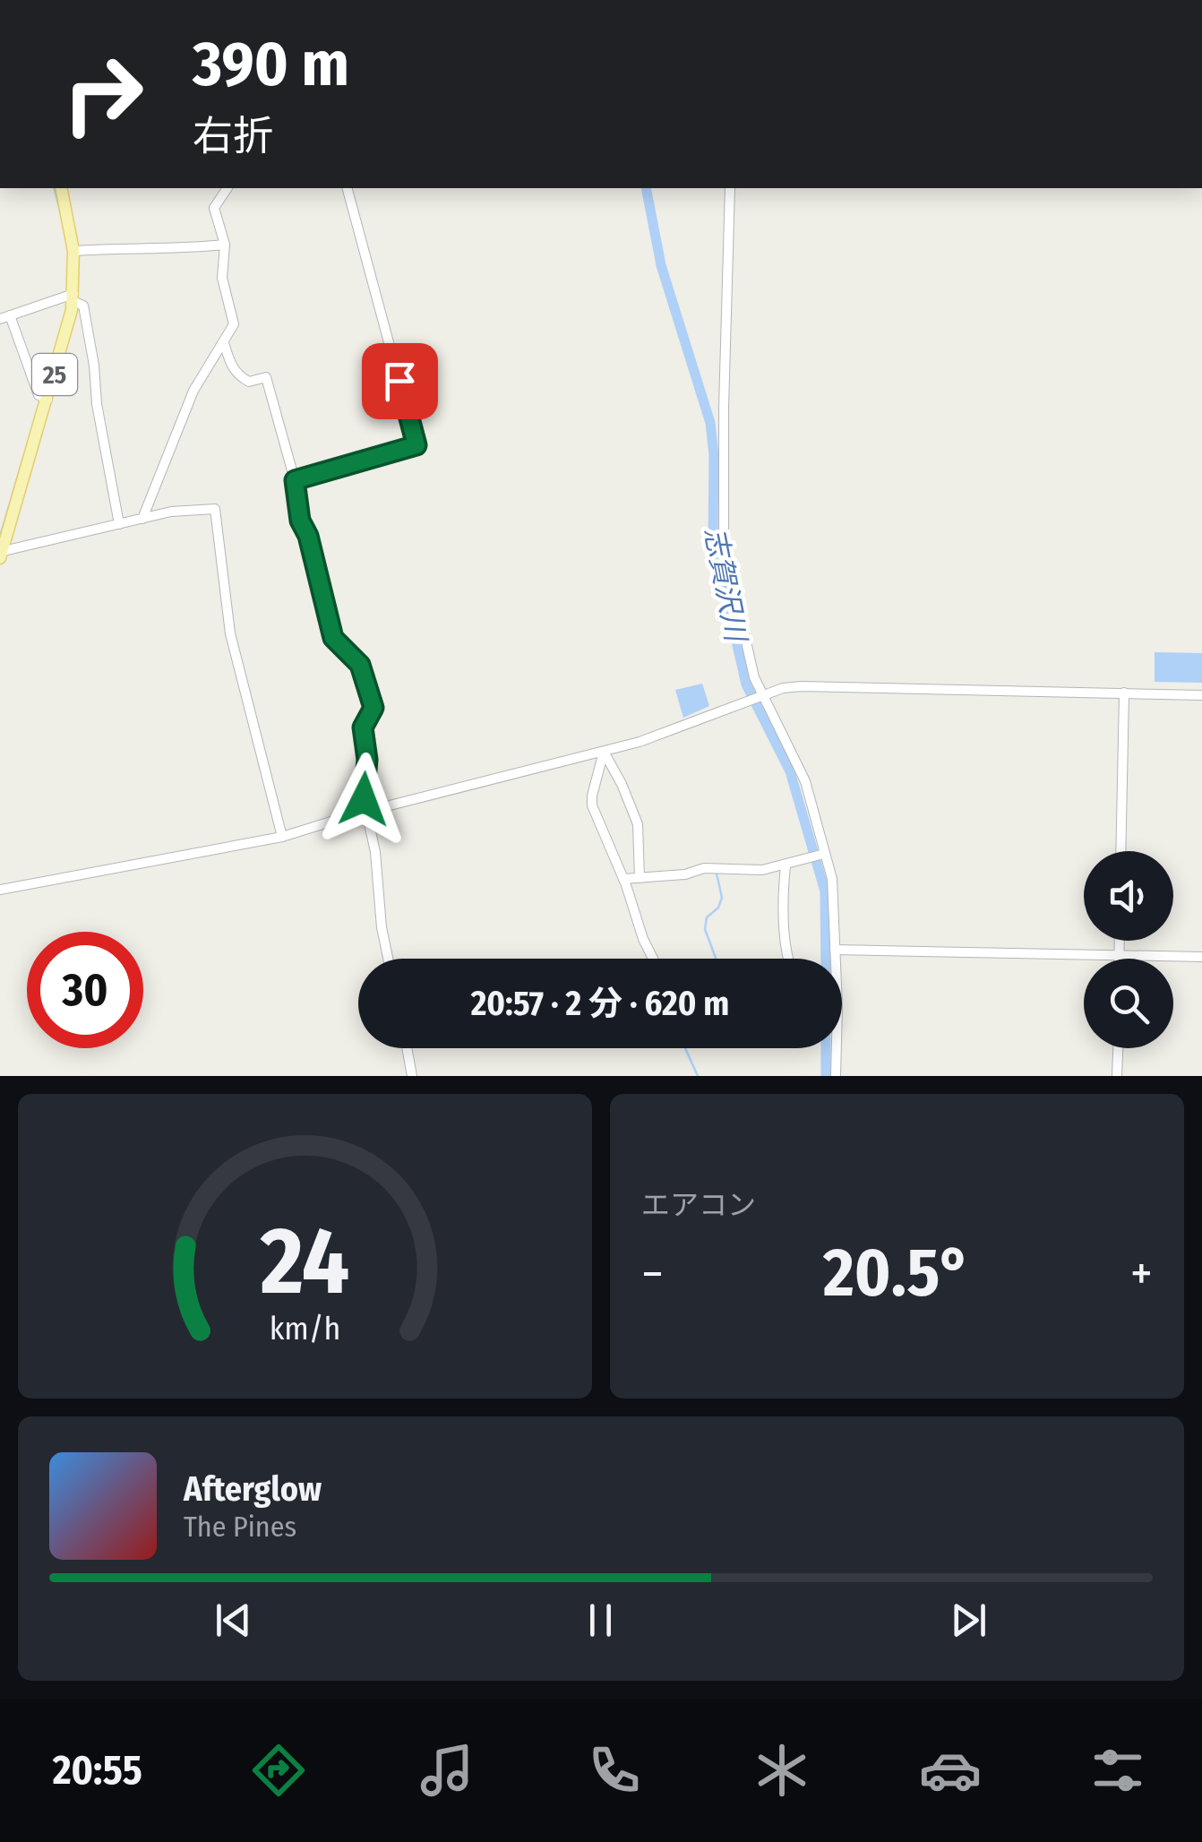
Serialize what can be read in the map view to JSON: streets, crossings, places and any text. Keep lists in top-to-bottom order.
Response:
{
  "streets": {
    "main road": ["25"]
  },
  "water": ["志賀沢川"],
  "page": {
    "turn": ["390 m", "右折"],
    "limit": "30",
    "trip": "20:57 · 2 分 · 620 m",
    "tile": "エアコン",
    "heat": ["−", "20.5°", "+"],
    "song": ["Afterglow", "The Pines"],
    "tabs": "20:55",
    "gauge": ["24", "km/h"]
  }
}
